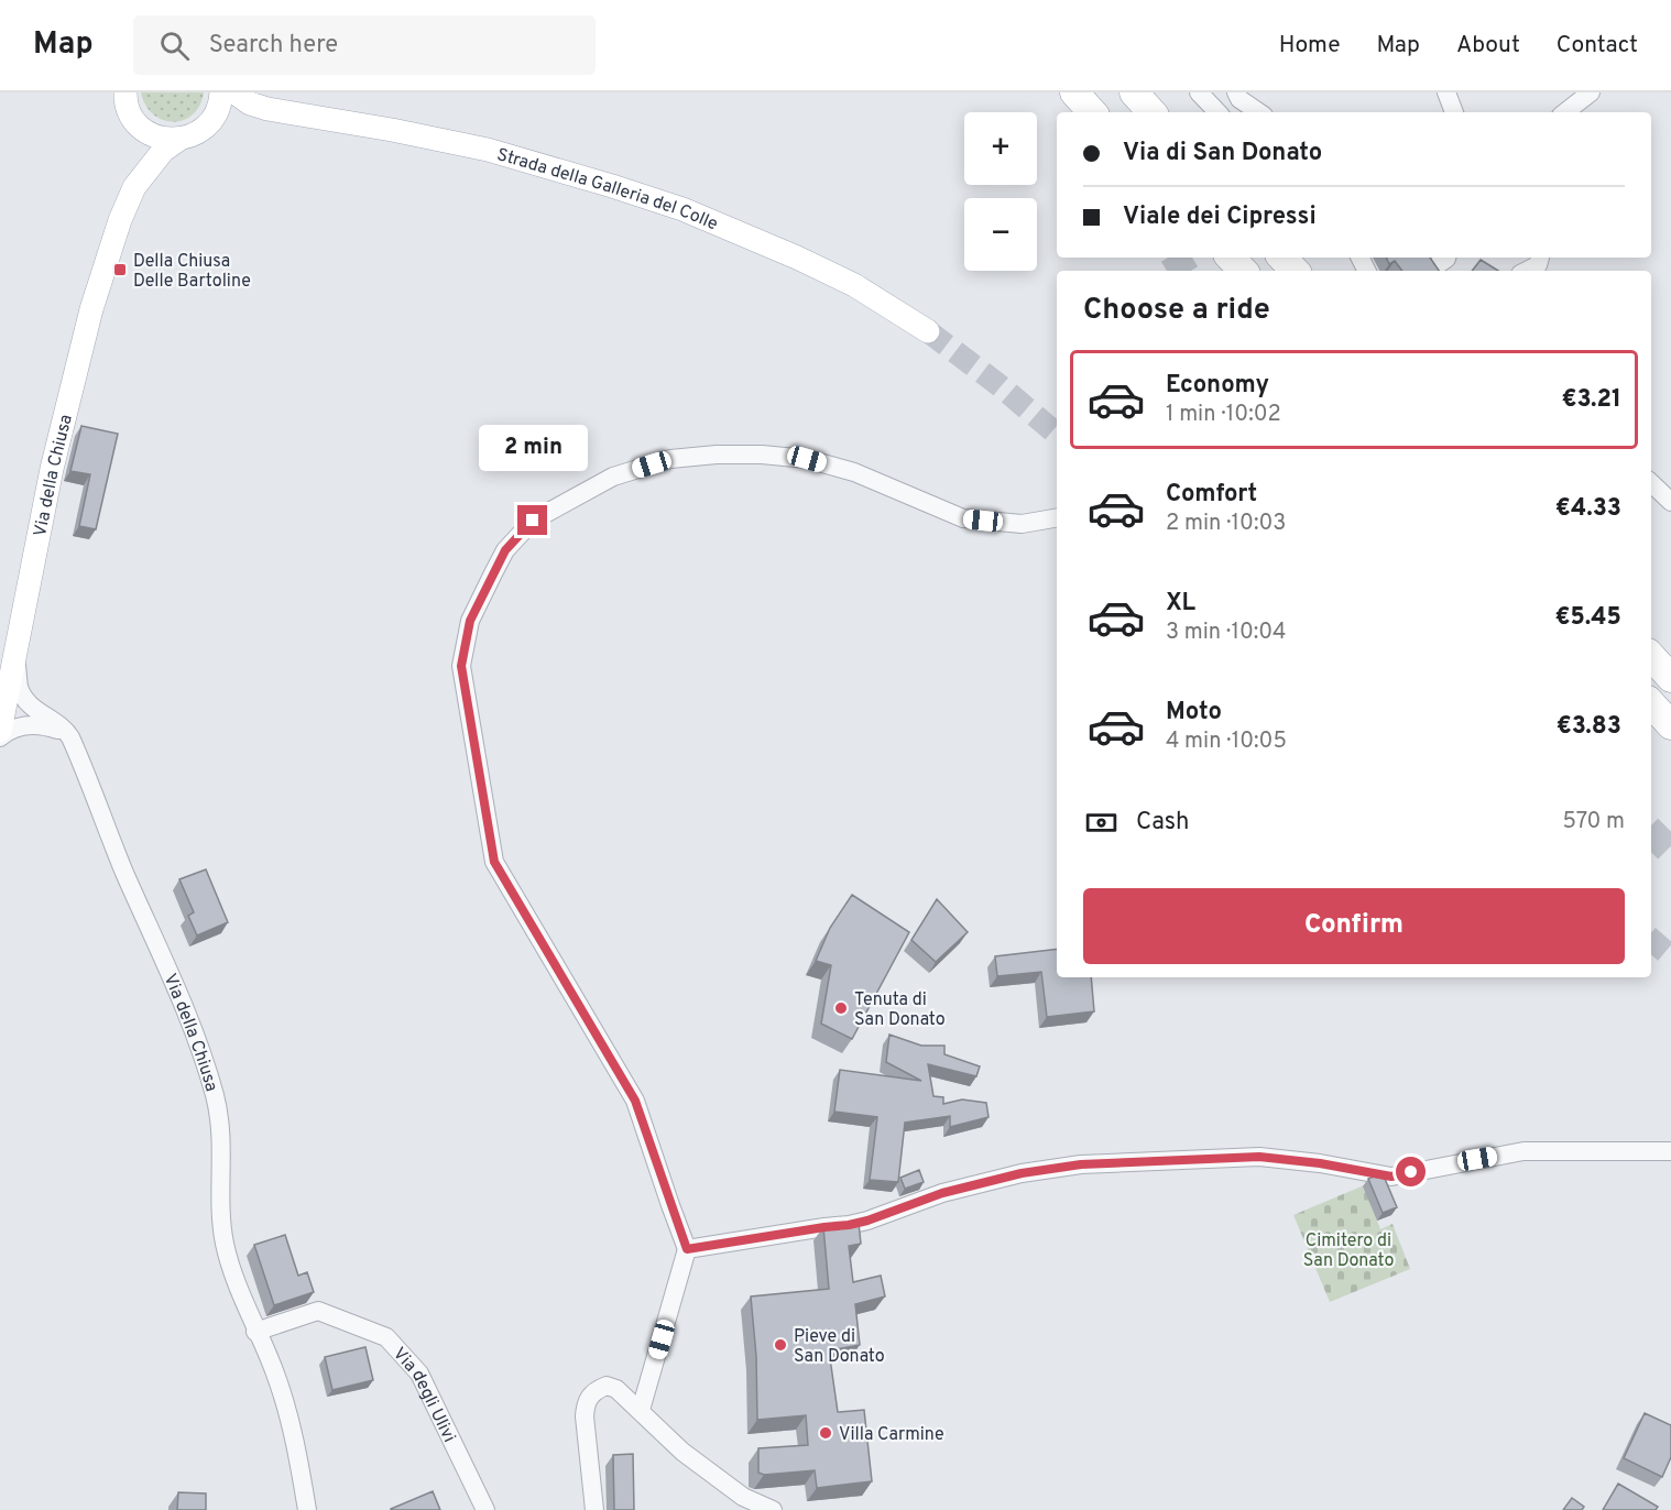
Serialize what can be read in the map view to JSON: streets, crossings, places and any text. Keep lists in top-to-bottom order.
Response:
{
  "streets": {
    "main road": ["Strada della Galleria del Colle", "Via della Chiusa"],
    "street": ["Via degli Ulivi"]
  },
  "crossings": [
    ["Strada della Galleria del Colle", "Via della Chiusa"],
    ["Via della Chiusa", "Via degli Ulivi"]
  ],
  "parks": ["Cimitero di San Donato"],
  "places": {
    "transit": ["Della Chiusa Delle Bartoline"],
    "other": ["Tenuta di San Donato", "Pieve di San Donato", "Villa Carmine"]
  },
  "page": {
    "header": "Map",
    "search": "Search here",
    "nav": [
      "Home",
      "Map",
      "About",
      "Contact"
    ],
    "map_buttons": ["+", "−"],
    "banner": ["Via di San Donato", "Viale dei Cipressi"],
    "heading": "Choose a ride",
    "list": [
      {
        "name": "Economy",
        "note": "1 min · 10:02",
        "value": "€3.21"
      },
      {
        "name": "Comfort",
        "note": "2 min · 10:03",
        "value": "€4.33"
      },
      {
        "name": "XL",
        "note": "3 min · 10:04",
        "value": "€5.45"
      },
      {
        "name": "Moto",
        "note": "4 min · 10:05",
        "value": "€3.83"
      }
    ],
    "bubble": "2 min",
    "pay": ["Cash", "570 m"],
    "buttons": "Confirm"
  }
}
